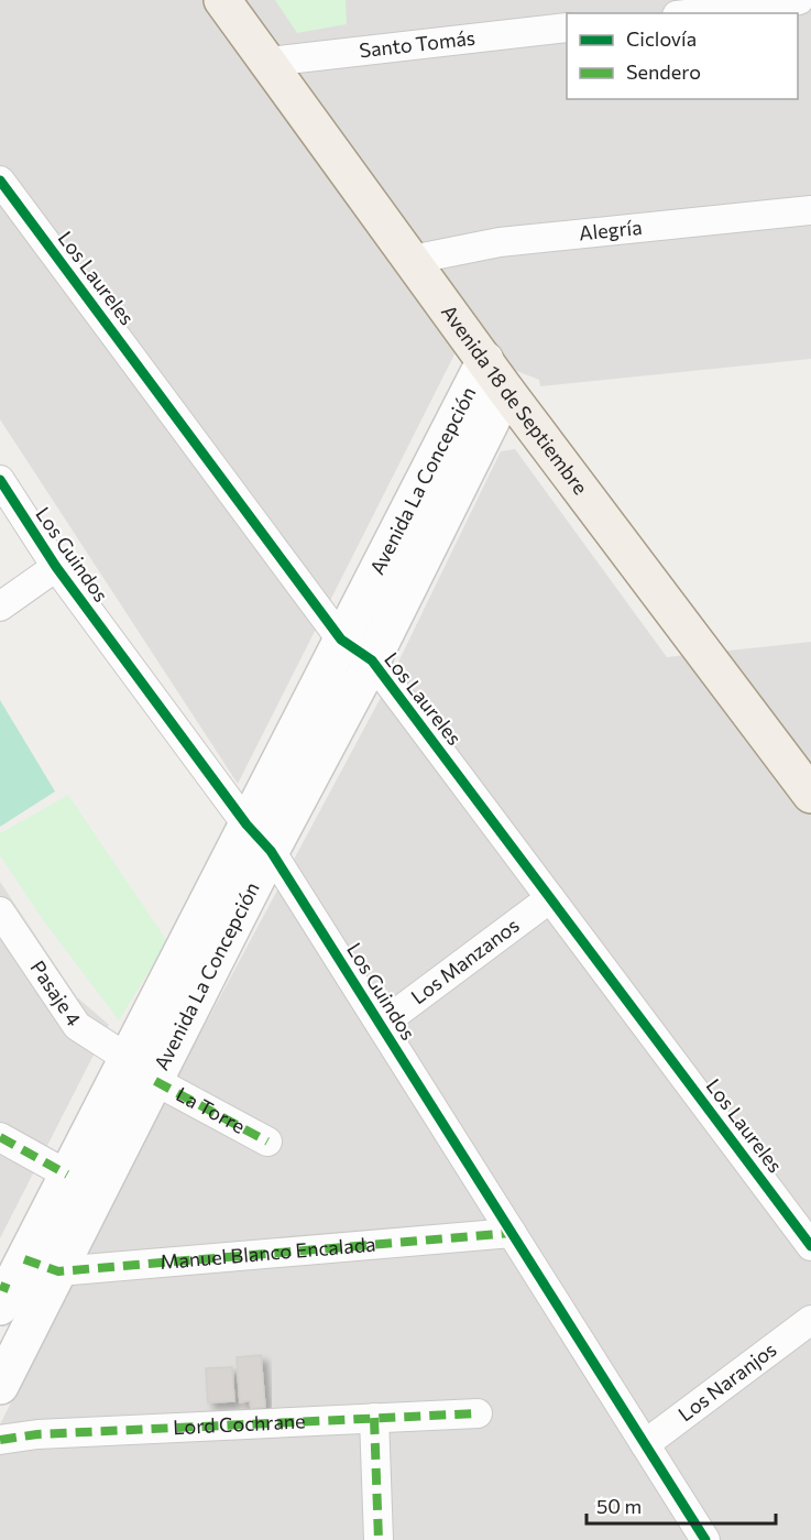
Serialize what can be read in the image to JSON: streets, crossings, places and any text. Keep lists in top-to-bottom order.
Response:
{
  "streets": {
    "main road": ["Avenida 18 de Septiembre"],
    "street": [
      "Santo Tomás",
      "Alegría",
      "Los Laureles",
      "Avenida La Concepción",
      "Los Guindos",
      "Los Manzanos",
      "Pasaje 4",
      "La Torre",
      "Manuel Blanco Encalada",
      "Los Naranjos",
      "Lord Cochrane"
    ]
  },
  "crossings": [
    ["Santo Tomás", "Avenida 18 de Septiembre"],
    ["Alegría", "Avenida 18 de Septiembre"],
    ["Los Laureles", "Avenida La Concepción"],
    ["Los Laureles", "Los Manzanos"],
    ["Avenida 18 de Septiembre", "Avenida La Concepción"],
    ["Avenida La Concepción", "Los Guindos"],
    ["Avenida La Concepción", "Pasaje 4"],
    ["Avenida La Concepción", "La Torre"],
    ["Avenida La Concepción", "Manuel Blanco Encalada"],
    ["Los Guindos", "Los Manzanos"],
    ["Los Guindos", "Manuel Blanco Encalada"],
    ["Los Guindos", "Los Naranjos"]
  ],
  "legend": ["Ciclovía", "Sendero"],
  "scale_bar": "50 m"
}
